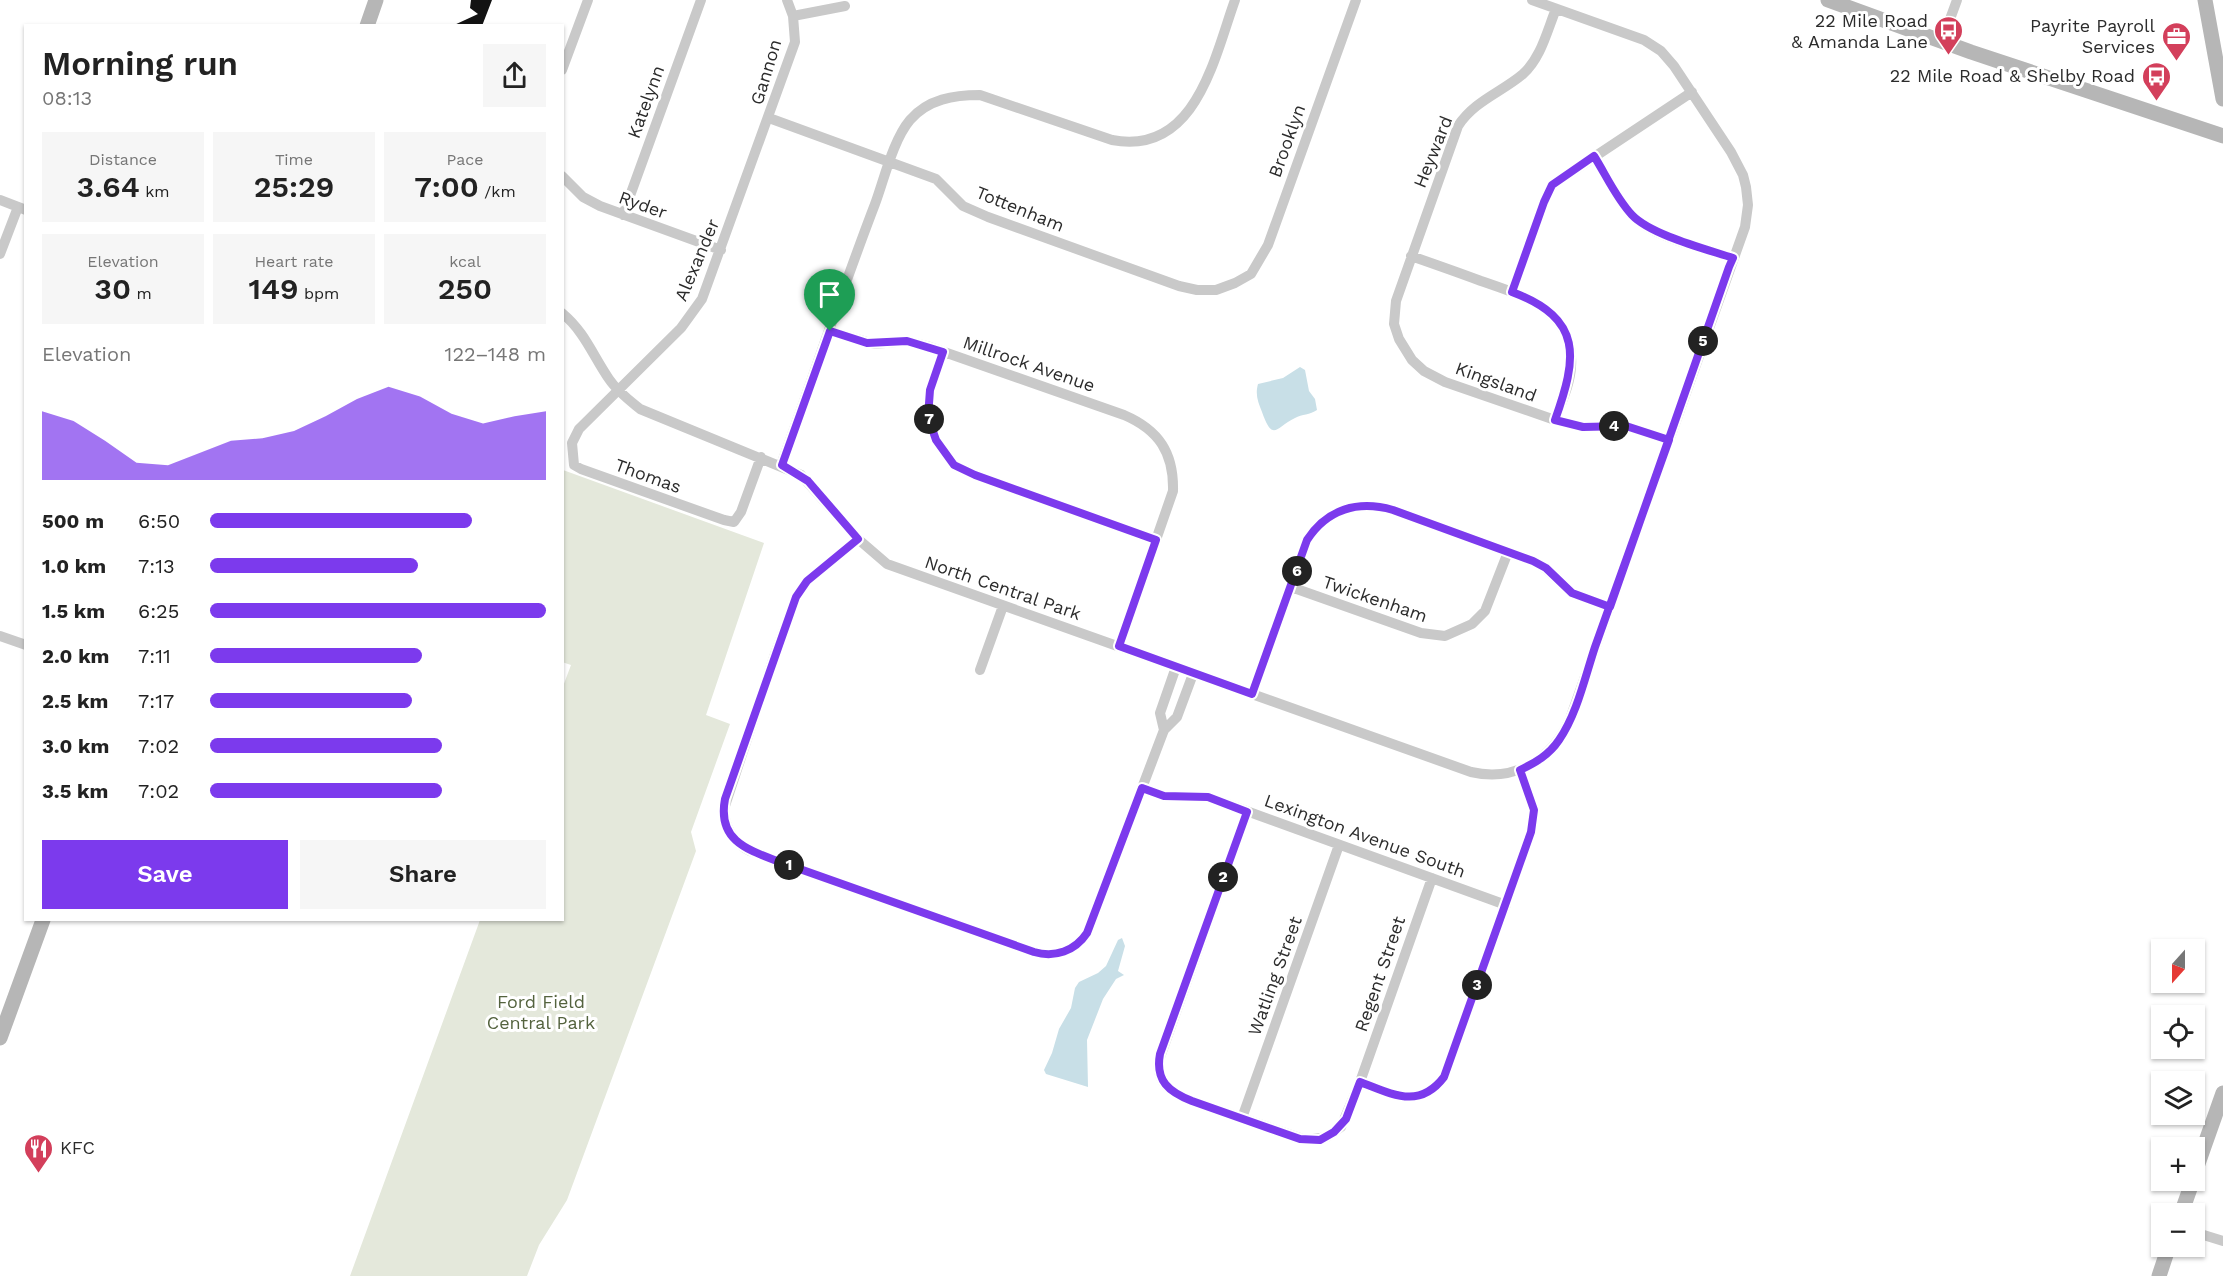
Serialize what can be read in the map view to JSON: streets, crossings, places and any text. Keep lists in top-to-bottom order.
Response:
{
  "streets": {
    "street": [
      "Gannon",
      "Katelynn",
      "Brooklyn",
      "Heyward",
      "Ryder",
      "Tottenham",
      "Alexander",
      "Millrock Avenue",
      "Kingsland",
      "Thomas",
      "North Central Park",
      "Twickenham",
      "Lexington Avenue South",
      "Regent Street",
      "Watling Street"
    ]
  },
  "crossings": [
    ["Gannon", "Tottenham"],
    ["Gannon", "Alexander"],
    ["Katelynn", "Ryder"],
    ["Brooklyn", "Tottenham"],
    ["Heyward", "Kingsland"],
    ["Ryder", "Alexander"],
    ["Tottenham", "Alexander"],
    ["Alexander", "Thomas"],
    ["Alexander", "North Central Park"],
    ["Kingsland", "North Central Park"],
    ["Thomas", "North Central Park"],
    ["Lexington Avenue South", "Regent Street"],
    ["Lexington Avenue South", "Watling Street"],
    ["Regent Street", "Watling Street"]
  ],
  "parks": ["Ford Field Central Park"],
  "places": {
    "bus stop": ["22 Mile Road & Amanda Lane", "22 Mile Road & Shelby Road"],
    "office": ["Payrite Payroll Services"],
    "restaurant": ["KFC"]
  },
  "north": "bottom",
  "page": {
    "heading": ["Morning run", "08:13"],
    "stats": [
      ["Distance", "3.64 km"],
      ["Time", "25:29"],
      ["Pace", "7:00 /km"],
      ["Elevation", "30 m"],
      ["Heart rate", "149 bpm"],
      ["kcal", "250"]
    ],
    "pins": [
      "5",
      "7",
      "4",
      "6",
      "1",
      "2",
      "3"
    ],
    "chart": ["Elevation", "122–148 m"],
    "list": [
      {
        "name": "500 m",
        "note": "6:50"
      },
      {
        "name": "1.0 km",
        "note": "7:13"
      },
      {
        "name": "1.5 km",
        "note": "6:25"
      },
      {
        "name": "2.0 km",
        "note": "7:11"
      },
      {
        "name": "2.5 km",
        "note": "7:17"
      },
      {
        "name": "3.0 km",
        "note": "7:02"
      },
      {
        "name": "3.5 km",
        "note": "7:02"
      }
    ],
    "buttons": ["Save", "Share"],
    "map_buttons": ["+", "−"]
  }
}
